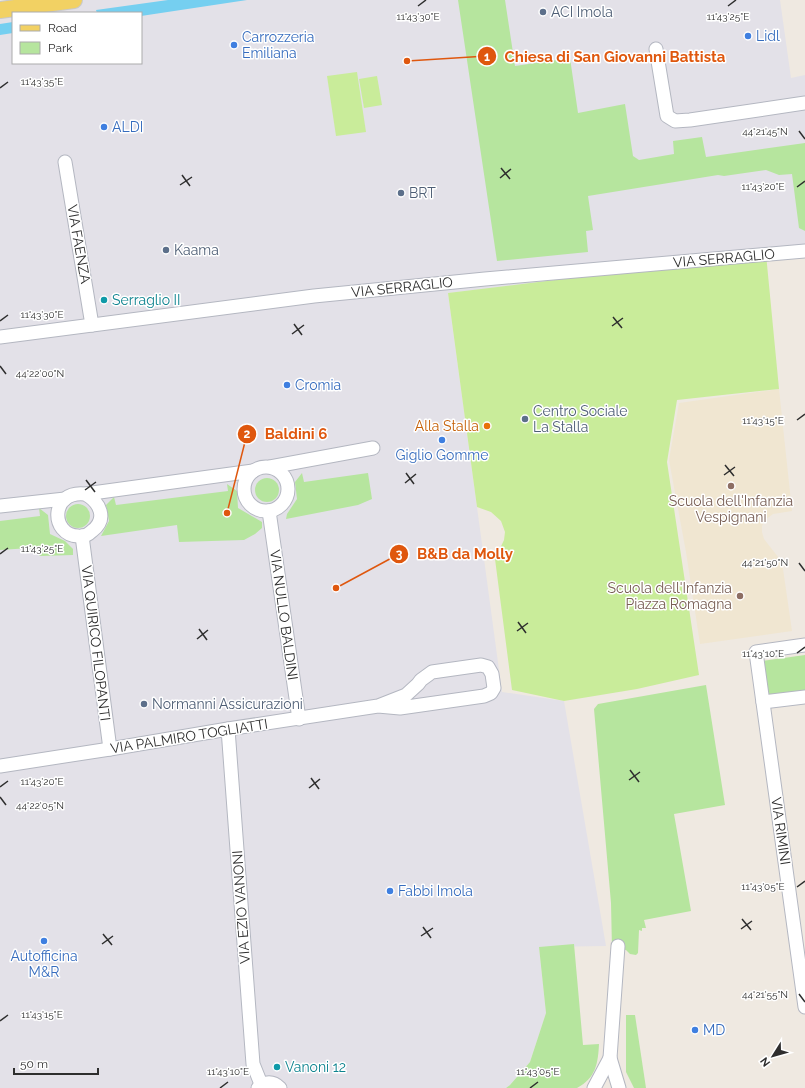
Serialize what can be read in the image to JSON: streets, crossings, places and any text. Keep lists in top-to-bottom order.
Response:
{
  "streets": {
    "street": [
      "VIA FAENZA",
      "VIA SERRAGLIO",
      "VIA NULLO BALDINI",
      "VIA QUIRICO FILOPANTI",
      "VIA PALMIRO TOGLIATTI",
      "VIA RIMINI",
      "VIA EZIO VANONI"
    ]
  },
  "crossings": [
    ["VIA FAENZA", "VIA SERRAGLIO"],
    ["VIA NULLO BALDINI", "VIA PALMIRO TOGLIATTI"],
    ["VIA QUIRICO FILOPANTI", "VIA PALMIRO TOGLIATTI"],
    ["VIA PALMIRO TOGLIATTI", "VIA EZIO VANONI"]
  ],
  "places": [
    "ACI Imola",
    "Lidl",
    "Carrozzeria Emiliana",
    "Chiesa di San Giovanni Battista",
    "ALDI",
    "BRT",
    "Kaama",
    "Serraglio II",
    "Cromia",
    "Centro Sociale La Stalla",
    "Alla Stalla",
    "Giglio Gomme",
    "Scuola dell'Infanzia Vespignani",
    "Baldini 6",
    "B&B da Molly",
    "Scuola dell'Infanzia Piazza Romagna",
    "Normanni Assicurazioni",
    "Fabbi Imola",
    "Autofficina M&R",
    "MD",
    "Vanoni 12"
  ],
  "legend": ["Road", "Park"],
  "scale_bar": "50 m",
  "north": "bottom left",
  "coordinates": [
    "11°43'30\"E",
    "11°43'25\"E",
    "11°43'35\"E",
    "44°21'45\"N",
    "11°43'20\"E",
    "44°22'00\"N",
    "11°43'15\"E",
    "44°21'50\"N",
    "11°43'10\"E",
    "44°22'05\"N",
    "11°43'05\"E",
    "44°21'55\"N"
  ]
}
